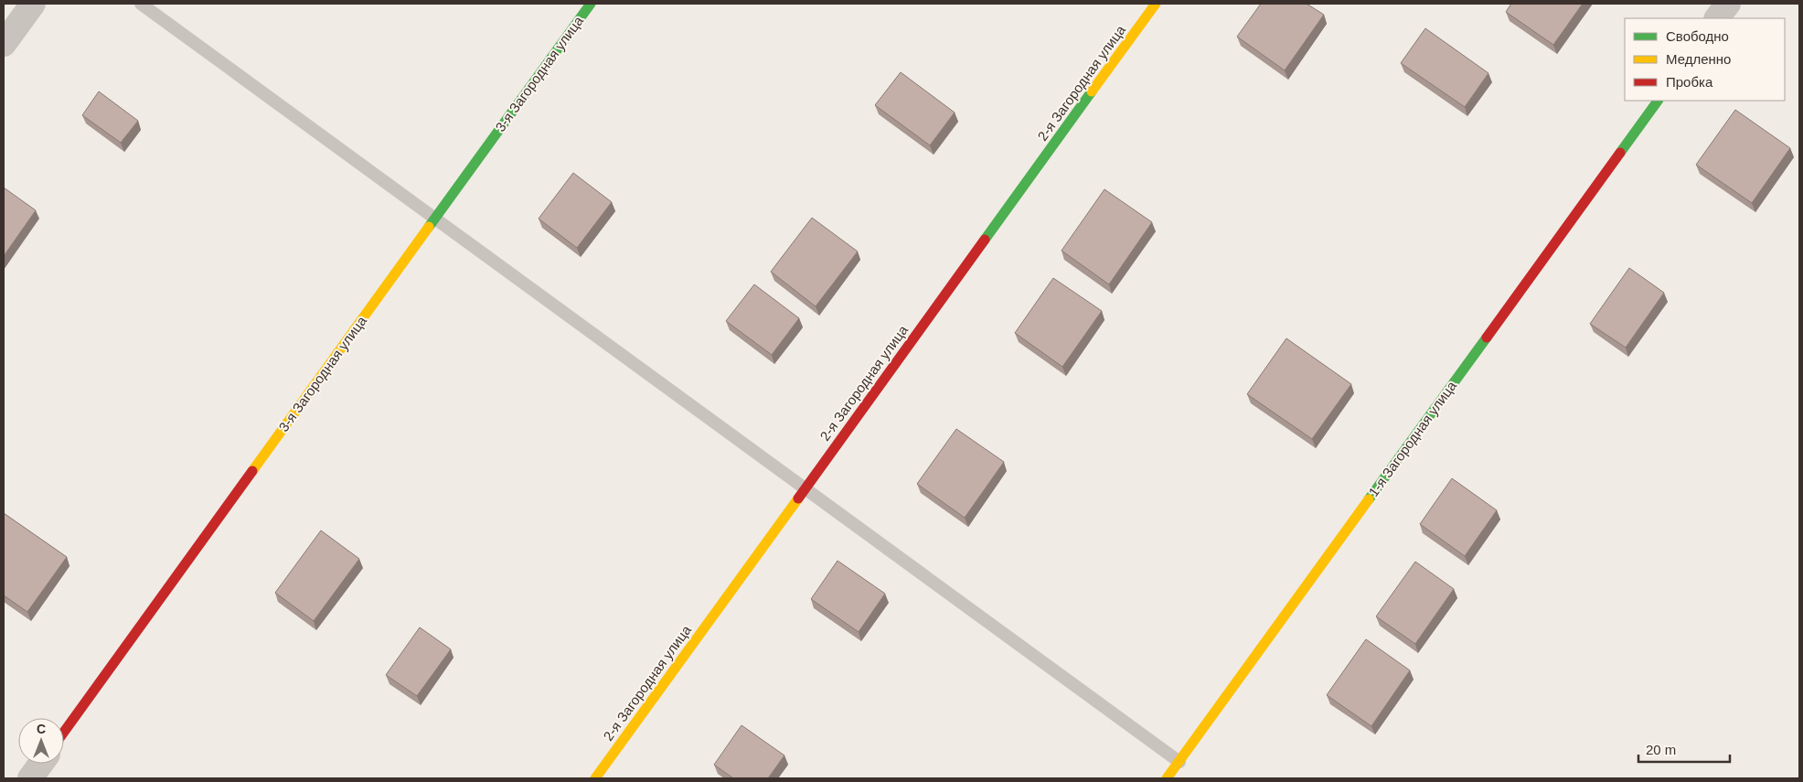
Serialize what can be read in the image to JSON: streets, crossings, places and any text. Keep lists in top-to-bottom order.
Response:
{
  "streets": {
    "street": ["3-я Загородная улица", "2-я Загородная улица", "1-я Загородная улица"]
  },
  "legend": ["Свободно", "Медленно", "Пробка"],
  "scale_bar": "20 m",
  "north": "top"
}
